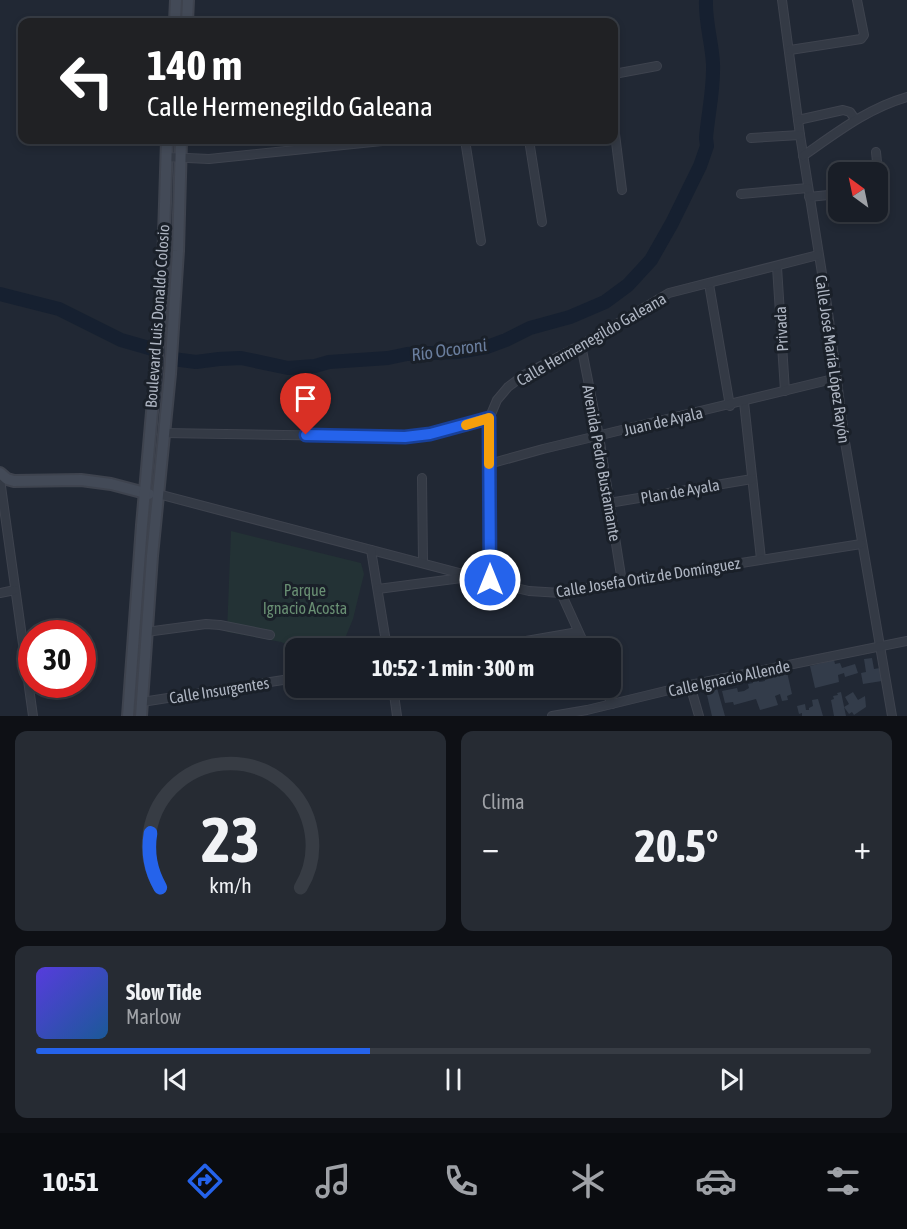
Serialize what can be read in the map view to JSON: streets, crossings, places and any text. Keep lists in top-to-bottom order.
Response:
{
  "streets": {
    "main road": ["Boulevard Luis Donaldo Colosio"],
    "street": [
      "Privada",
      "Calle Hermenegildo Galeana",
      "Calle José María López Rayón",
      "Juan de Ayala",
      "Avenida Pedro Bustamante",
      "Plan de Ayala",
      "Calle Josefa Ortiz de Domínguez",
      "Calle Ignacio Allende",
      "Calle Insurgentes"
    ]
  },
  "crossings": [
    ["Boulevard Luis Donaldo Colosio", "Calle Josefa Ortiz de Domínguez"],
    ["Boulevard Luis Donaldo Colosio", "Calle Insurgentes"],
    ["Privada", "Calle Hermenegildo Galeana"],
    ["Privada", "Juan de Ayala"],
    ["Calle Hermenegildo Galeana", "Calle José María López Rayón"],
    ["Calle Hermenegildo Galeana", "Avenida Pedro Bustamante"],
    ["Calle José María López Rayón", "Juan de Ayala"],
    ["Calle José María López Rayón", "Calle Josefa Ortiz de Domínguez"],
    ["Calle José María López Rayón", "Calle Ignacio Allende"],
    ["Juan de Ayala", "Avenida Pedro Bustamante"],
    ["Avenida Pedro Bustamante", "Plan de Ayala"],
    ["Avenida Pedro Bustamante", "Calle Josefa Ortiz de Domínguez"]
  ],
  "water": ["Río Ocoroni"],
  "parks": ["Parque Ignacio Acosta"],
  "north": "top left",
  "page": {
    "turn": ["140 m", "Calle Hermenegildo Galeana"],
    "limit": "30",
    "trip": "10:52 · 1 min · 300 m",
    "tile": "Clima",
    "heat": ["−", "20.5°", "+"],
    "song": ["Slow Tide", "Marlow"],
    "tabs": "10:51",
    "gauge": ["23", "km/h"]
  }
}
